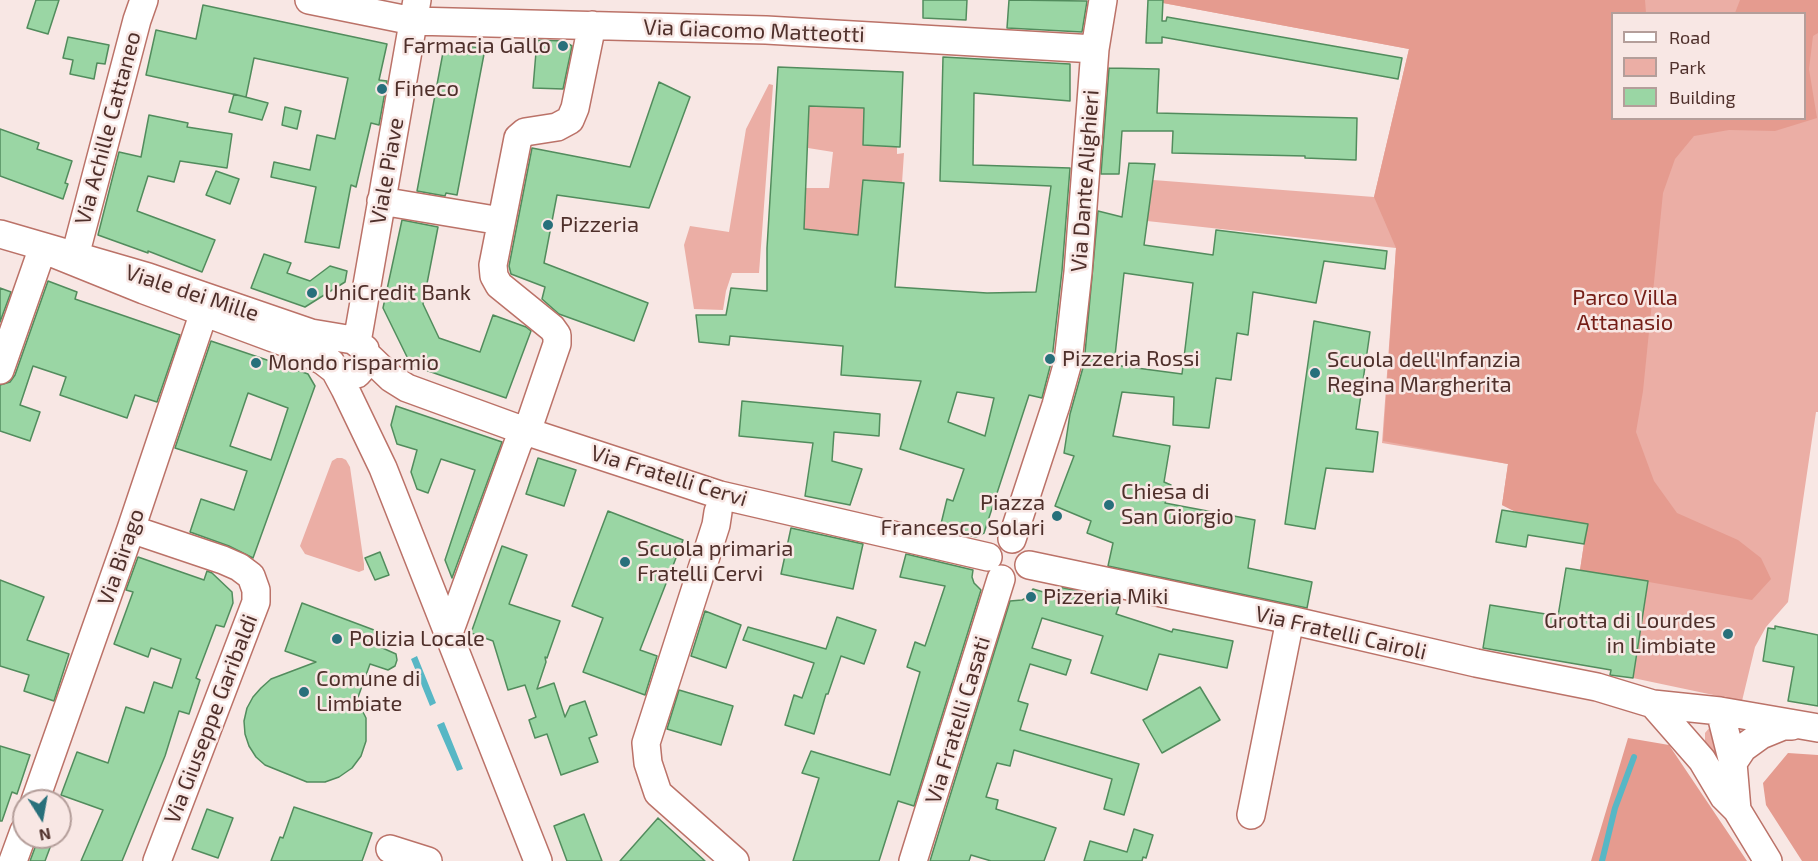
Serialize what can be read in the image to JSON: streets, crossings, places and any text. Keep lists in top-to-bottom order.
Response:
{
  "streets": {
    "street": [
      "Via Giacomo Matteotti",
      "Via Achille Cattaneo",
      "Viale Piave",
      "Via Dante Alighieri",
      "Viale dei Mille",
      "Via Fratelli Cervi",
      "Via Birago",
      "Via Fratelli Cairoli",
      "Via Giuseppe Garibaldi",
      "Via Fratelli Casati"
    ]
  },
  "crossings": [
    ["Via Giacomo Matteotti", "Viale Piave"],
    ["Via Giacomo Matteotti", "Via Dante Alighieri"],
    ["Via Achille Cattaneo", "Viale dei Mille"],
    ["Viale Piave", "Viale dei Mille"],
    ["Viale Piave", "Via Fratelli Cervi"],
    ["Via Dante Alighieri", "Via Fratelli Cervi"],
    ["Via Dante Alighieri", "Via Fratelli Cairoli"],
    ["Via Dante Alighieri", "Via Fratelli Casati"],
    ["Viale dei Mille", "Via Fratelli Cervi"],
    ["Viale dei Mille", "Via Birago"],
    ["Via Fratelli Cervi", "Via Fratelli Cairoli"],
    ["Via Fratelli Cervi", "Via Fratelli Casati"],
    ["Via Birago", "Via Giuseppe Garibaldi"],
    ["Via Fratelli Cairoli", "Via Fratelli Casati"]
  ],
  "parks": ["Parco Villa Attanasio"],
  "places": [
    "Farmacia Gallo",
    "Fineco",
    "Pizzeria",
    "UniCredit Bank",
    "Pizzeria Rossi",
    "Mondo risparmio",
    "Scuola dell'Infanzia Regina Margherita",
    "Chiesa di San Giorgio",
    "Piazza Francesco Solari",
    "Scuola primaria Fratelli Cervi",
    "Pizzeria Miki",
    "Grotta di Lourdes in Limbiate",
    "Polizia Locale",
    "Comune di Limbiate"
  ],
  "legend": ["Road", "Park", "Building"],
  "north": "bottom"
}
